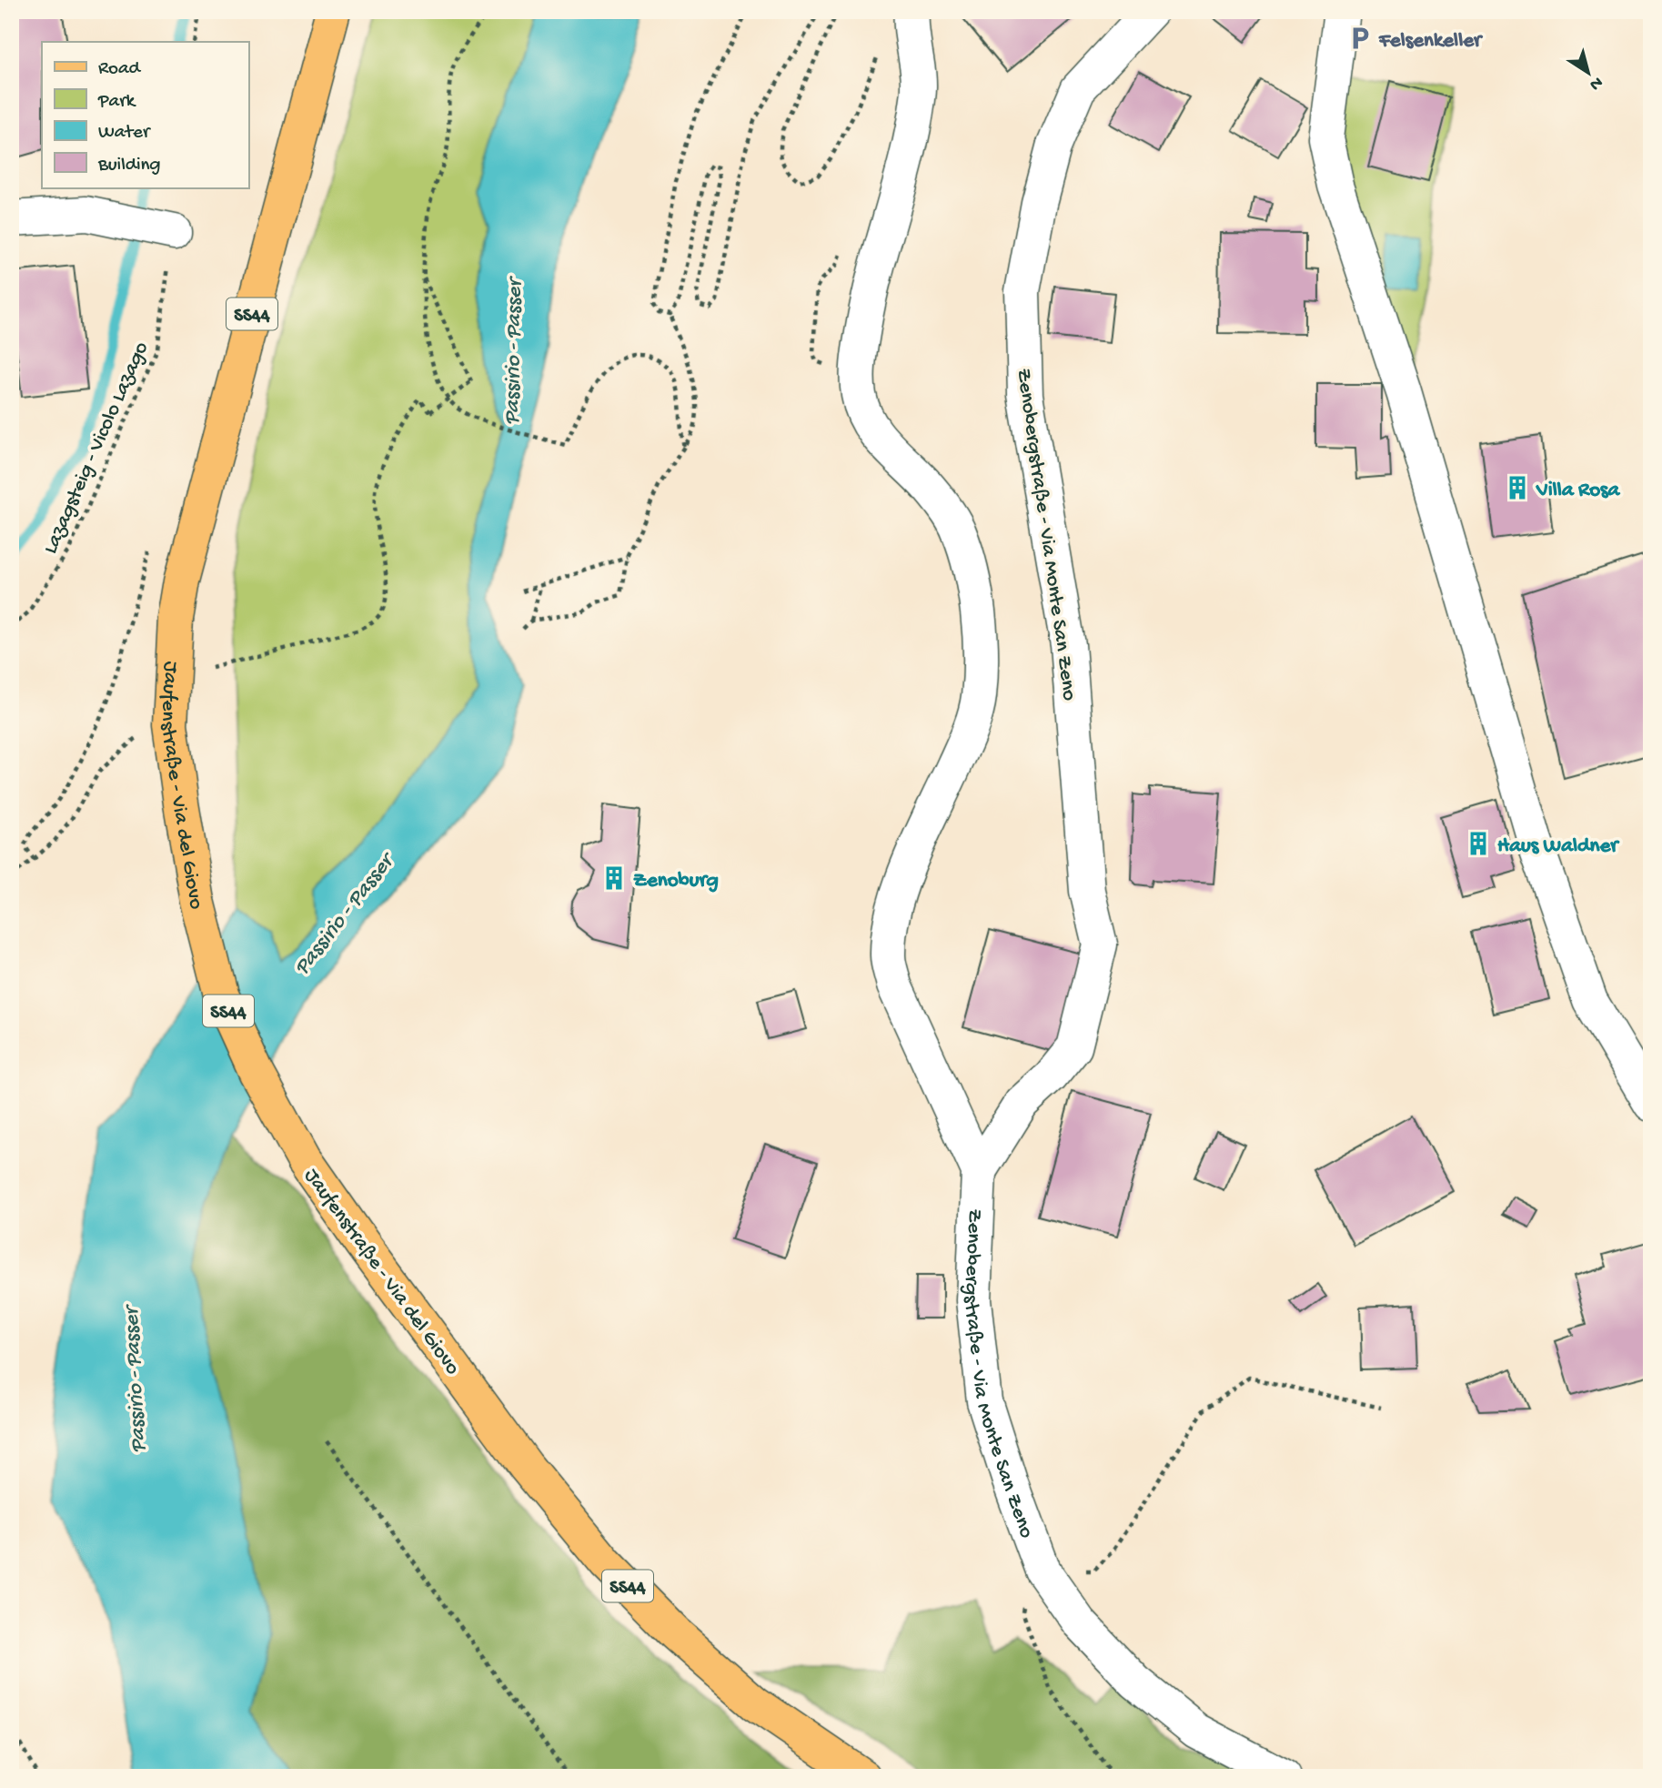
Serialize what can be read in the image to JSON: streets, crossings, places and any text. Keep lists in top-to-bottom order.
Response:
{
  "streets": {
    "main road": ["SS44", "Jaufenstraße - Via del Giovo"],
    "street": ["Zenobergstraße - Via Monte San Zeno"],
    "path": ["Lazagsteig - Vicolo Lazago"]
  },
  "water": ["Passirio - Passer"],
  "places": {
    "parking": ["Felsenkeller"],
    "building": ["Villa Rosa", "Haus Waldner", "Zenoburg"]
  },
  "legend": [
    "Road",
    "Park",
    "Water",
    "Building"
  ],
  "north": "bottom right"
}
